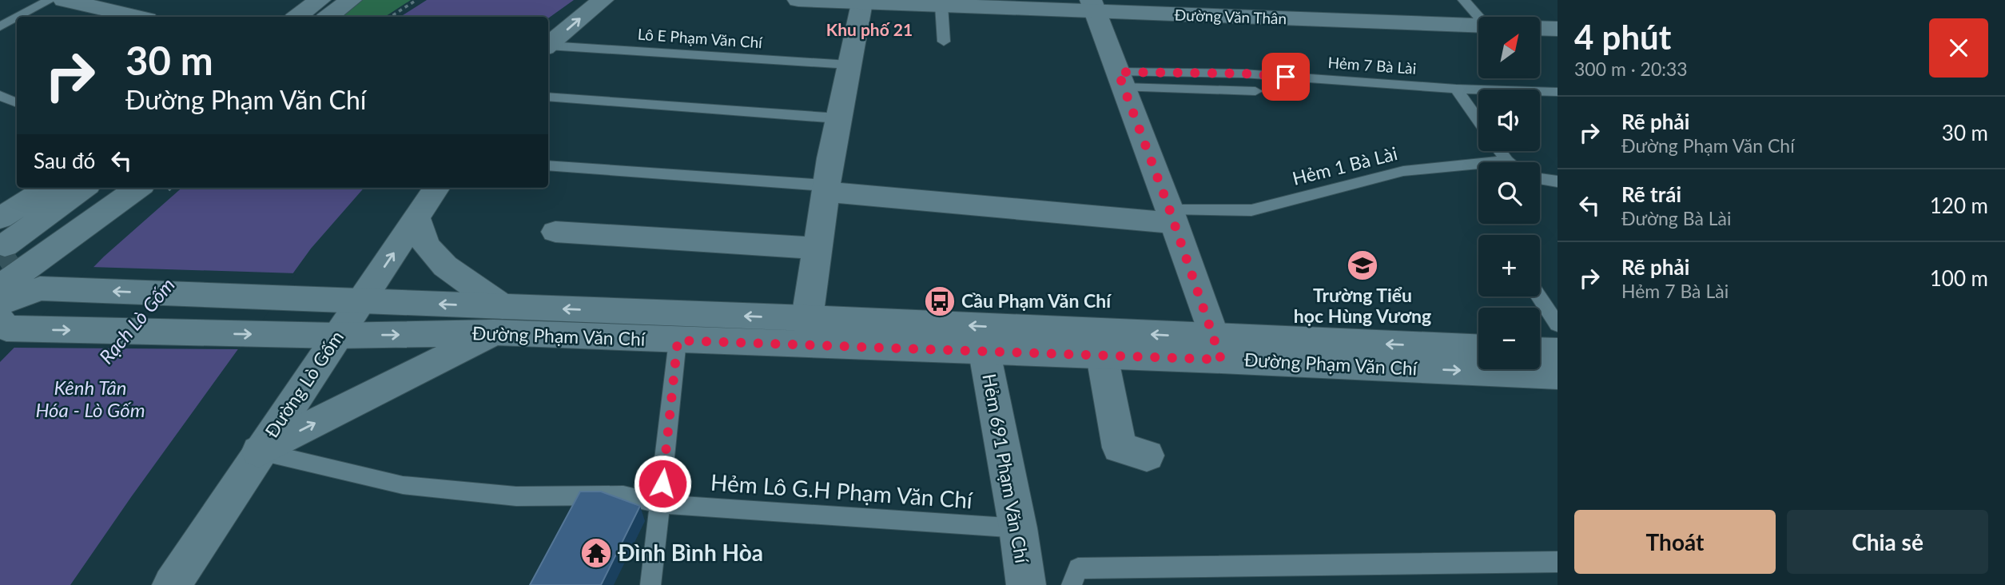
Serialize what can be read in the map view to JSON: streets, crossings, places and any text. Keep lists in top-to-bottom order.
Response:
{
  "streets": {
    "street": [
      "Đường Văn Thân",
      "Đường Phạm Văn Chí",
      "Đường Lò Gốm",
      "Hẻm 691 Phạm Văn Chí"
    ],
    "lane": [
      "Lô E Phạm Văn Chí",
      "Hẻm 7 Bà Lài",
      "Hẻm 1 Bà Lài",
      "Hẻm Lô G.H Phạm Văn Chí"
    ]
  },
  "crossings": [
    ["Đường Phạm Văn Chí", "Đường Lò Gốm"],
    ["Đường Phạm Văn Chí", "Hẻm 691 Phạm Văn Chí"],
    ["Đường Lò Gốm", "Hẻm Lô G.H Phạm Văn Chí"],
    ["Hẻm 691 Phạm Văn Chí", "Hẻm Lô G.H Phạm Văn Chí"]
  ],
  "districts": ["Khu phố 21"],
  "water": ["Rạch Lò Gốm", "Kênh Tân Hóa - Lò Gốm"],
  "places": {
    "school or university": ["Trường Tiểu học Hùng Vương"],
    "bus stop": ["Cầu Phạm Văn Chí"],
    "temple": ["Đình Bình Hòa"]
  },
  "north": "top right",
  "page": {
    "heading": ["4 phút", "300 m · 20:33"],
    "map_buttons": ["+", "−"],
    "turn": ["30 m", "Đường Phạm Văn Chí"],
    "list": [
      {
        "name": "Rẽ phải",
        "note": "Đường Phạm Văn Chí",
        "value": "30 m"
      },
      {
        "name": "Rẽ trái",
        "note": "Đường Bà Lài",
        "value": "120 m"
      },
      {
        "name": "Rẽ phải",
        "note": "Hẻm 7 Bà Lài",
        "value": "100 m"
      }
    ],
    "then": "Sau đó",
    "buttons": ["Thoát", "Chia sẻ"]
  }
}
